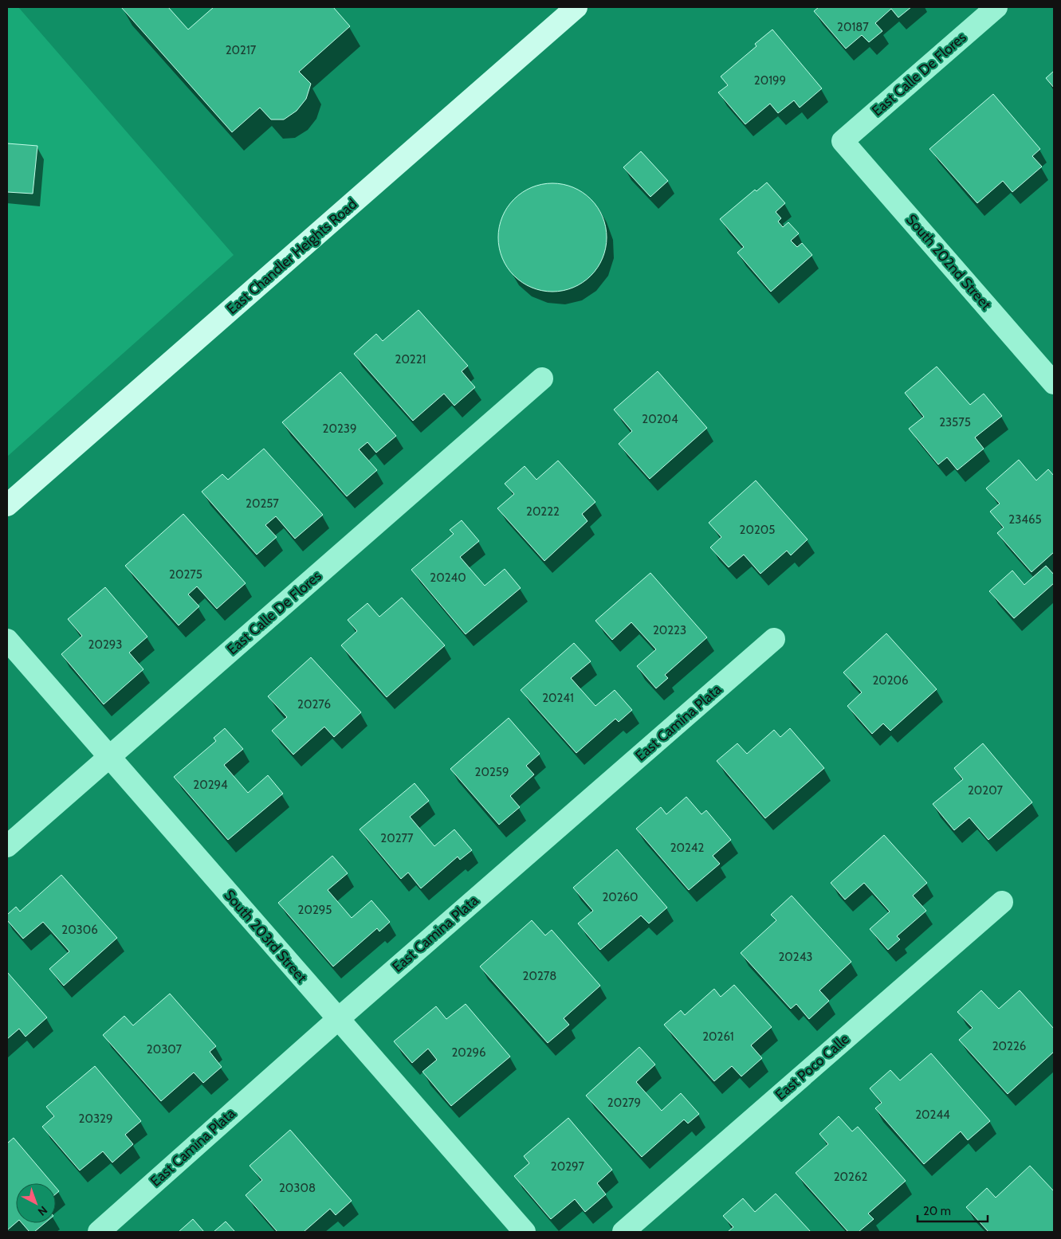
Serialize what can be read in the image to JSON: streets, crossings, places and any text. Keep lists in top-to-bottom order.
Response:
{
  "streets": {
    "main road": ["East Chandler Heights Road"],
    "street": [
      "East Calle De Flores",
      "South 202nd Street",
      "East Camina Plata",
      "South 203rd Street",
      "East Poco Calle"
    ]
  },
  "crossings": [
    ["East Calle De Flores", "South 202nd Street"],
    ["East Calle De Flores", "South 203rd Street"],
    ["East Camina Plata", "South 203rd Street"]
  ],
  "house_numbers": [
    "20187",
    "20217",
    "20199",
    "20221",
    "20204",
    "23575",
    "20239",
    "20257",
    "20222",
    "23465",
    "20205",
    "20275",
    "20240",
    "20223",
    "20293",
    "20206",
    "20241",
    "20276",
    "20259",
    "20294",
    "20207",
    "20277",
    "20242",
    "20260",
    "20295",
    "20306",
    "20243",
    "20278",
    "20261",
    "20226",
    "20307",
    "20296",
    "20279",
    "20244",
    "20329",
    "20297",
    "20262",
    "20308"
  ],
  "scale_bar": "20 m",
  "north": "bottom right"
}
